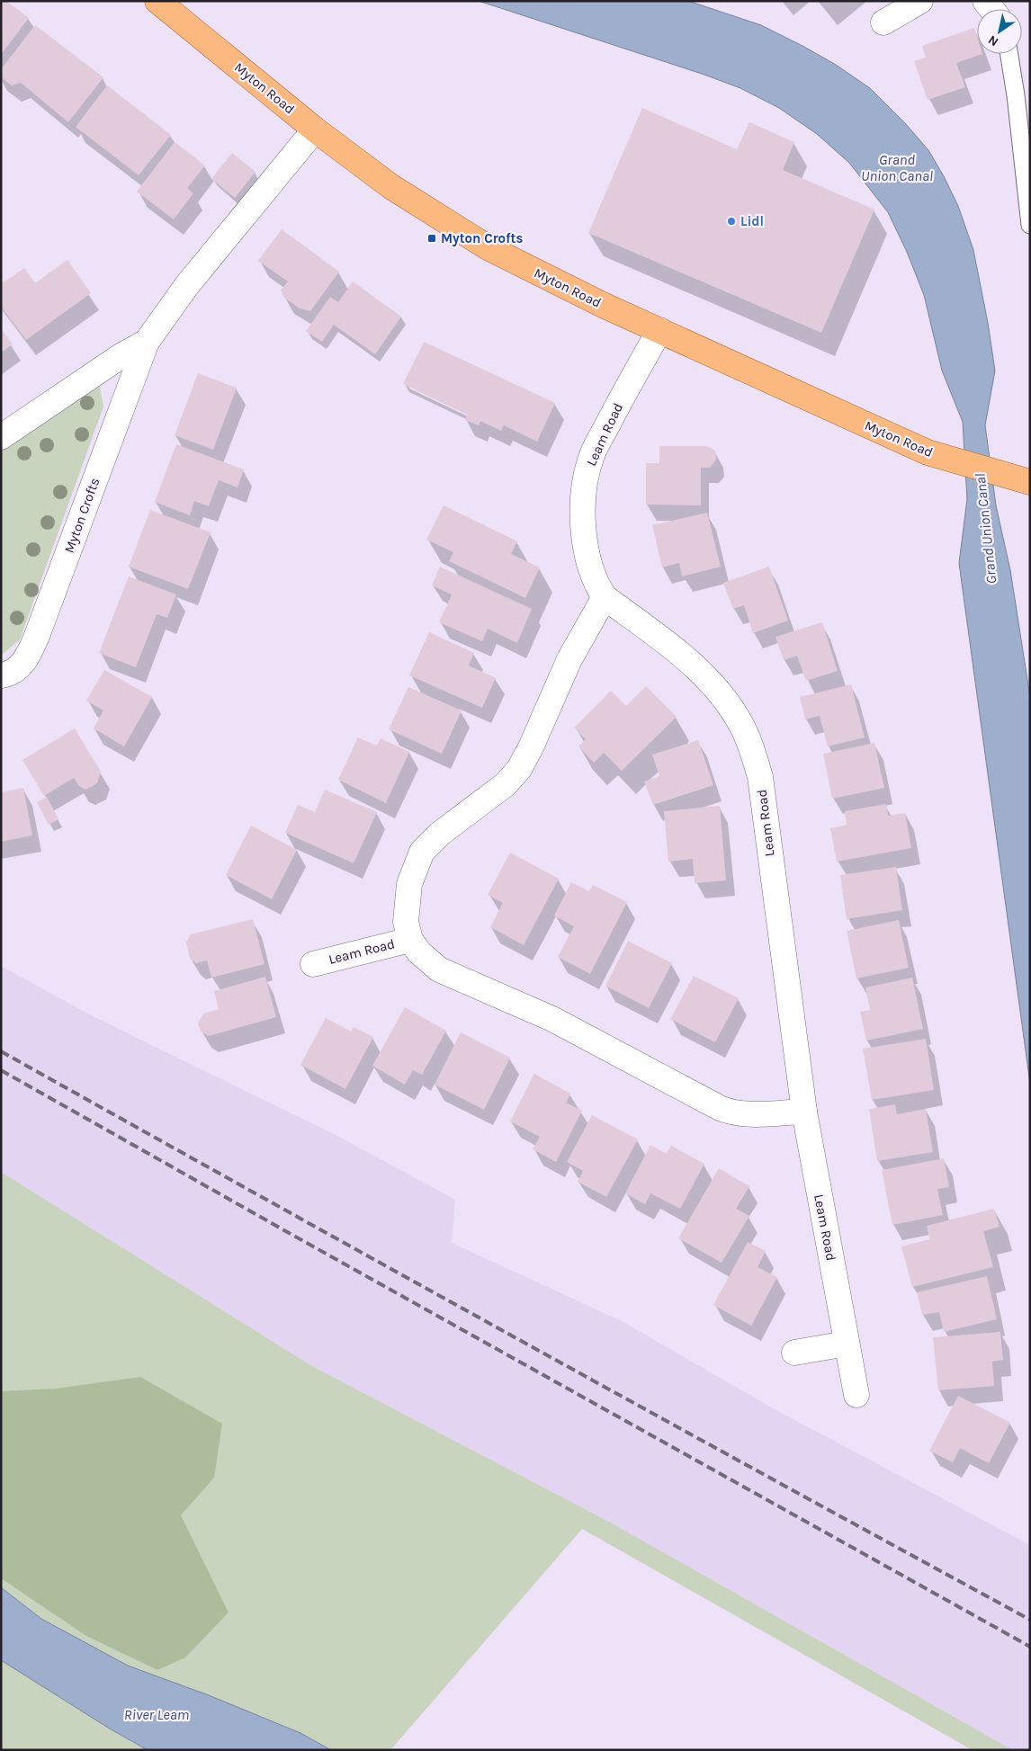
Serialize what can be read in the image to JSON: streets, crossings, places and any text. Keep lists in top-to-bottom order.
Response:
{
  "streets": {
    "main road": ["Myton Road"],
    "street": ["Leam Road", "Myton Crofts"]
  },
  "crossings": [
    ["Myton Road", "Leam Road"],
    ["Myton Road", "Myton Crofts"]
  ],
  "water": ["Grand Union Canal", "River Leam"],
  "places": {
    "other": ["Lidl"],
    "transit": ["Myton Crofts"]
  },
  "north": "bottom left"
}
